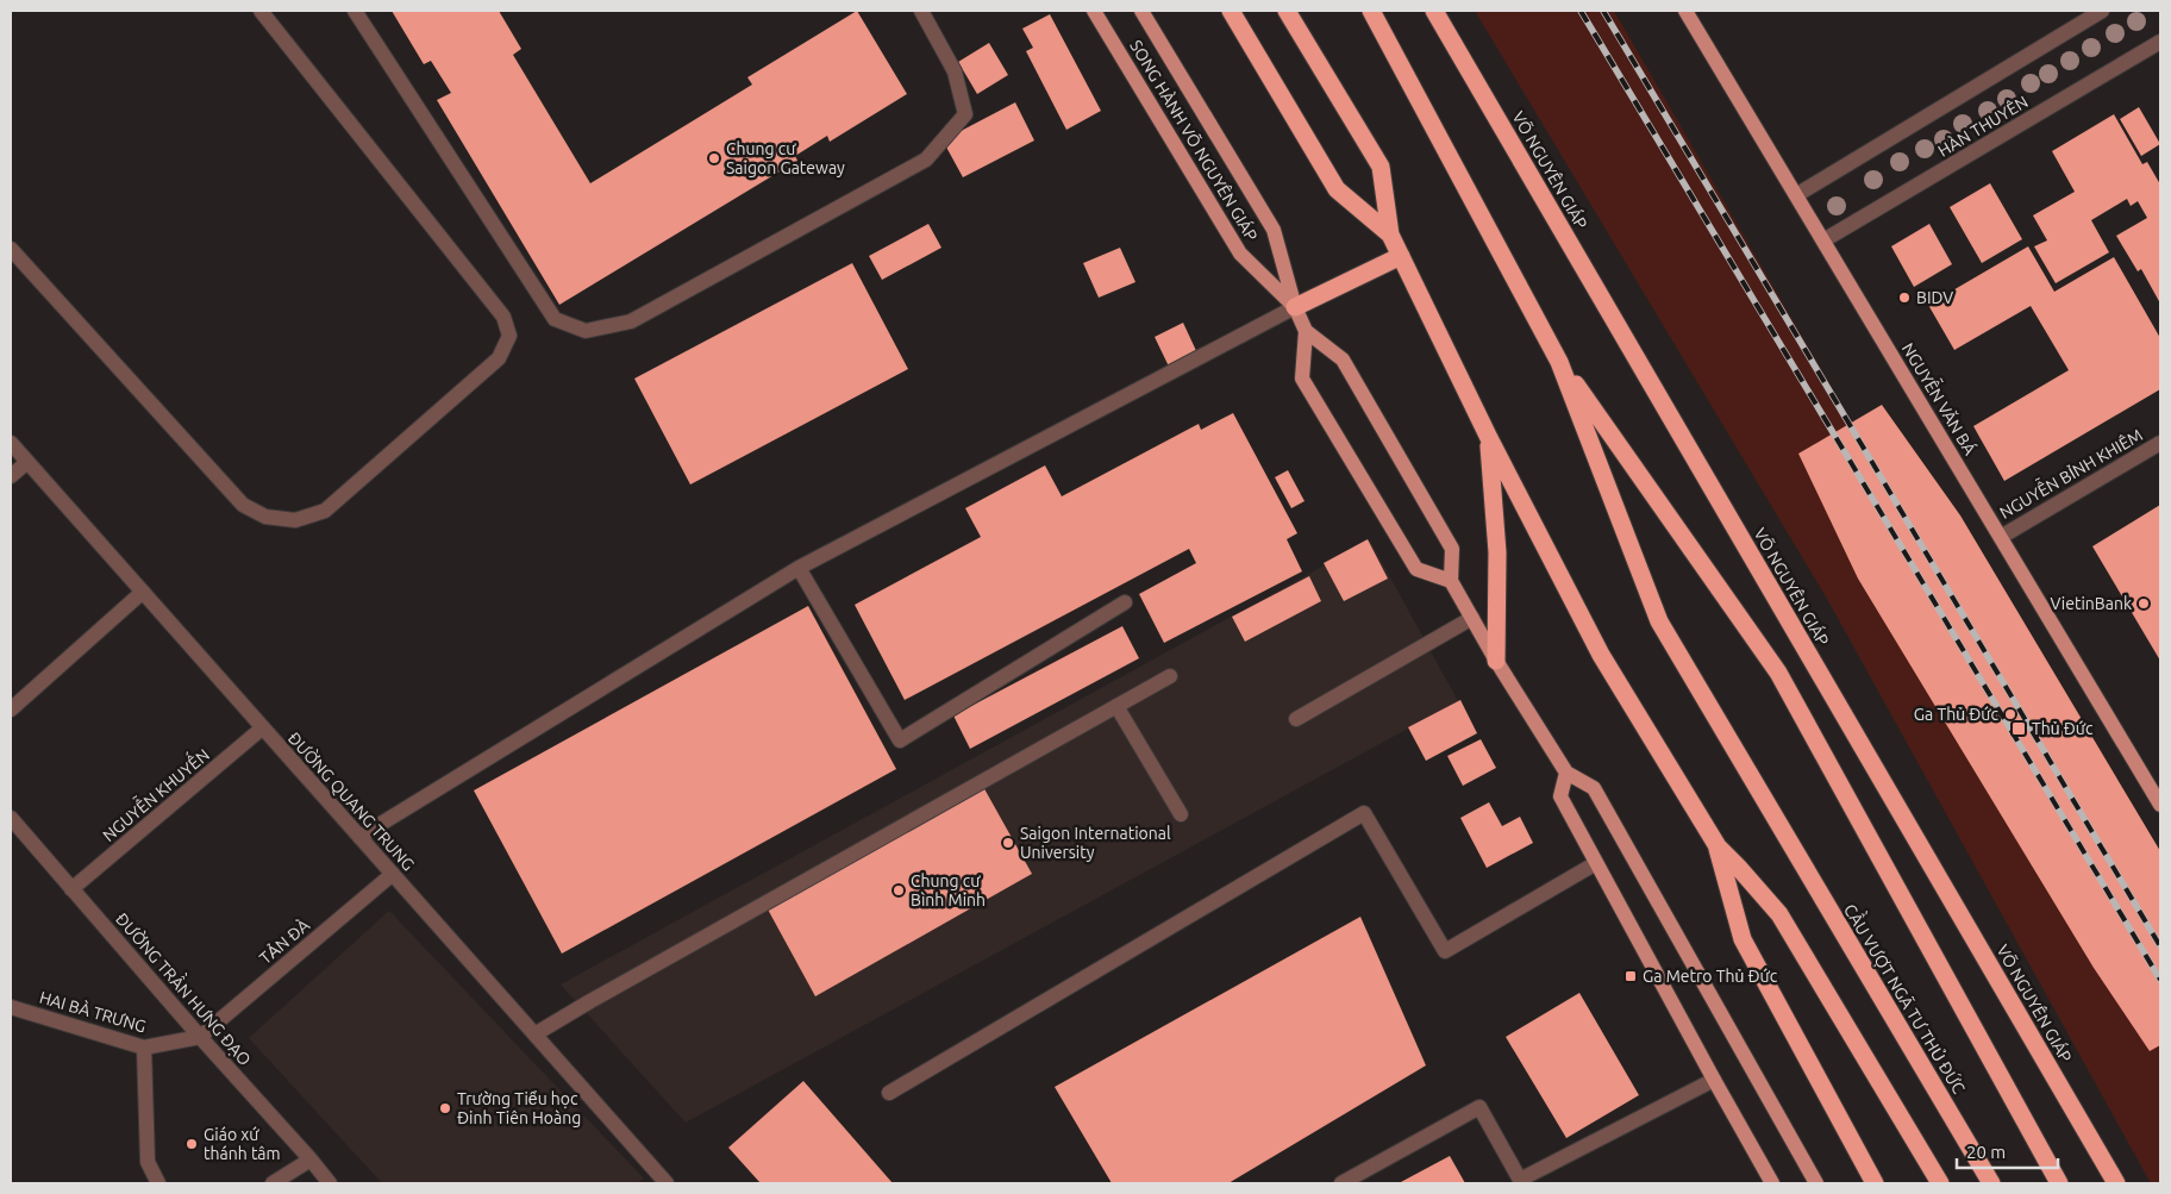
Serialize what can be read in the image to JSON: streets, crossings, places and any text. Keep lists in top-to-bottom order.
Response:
{
  "streets": {
    "highway": ["VÕ NGUYÊN GIÁP", "CẦU VƯỢT NGÃ TƯ THỦ ĐỨC"],
    "main road": ["SONG HÀNH VÕ NGUYÊN GIÁP", "NGUYỄN VĂN BÁ"],
    "street": [
      "HÀN THUYÊN",
      "NGUYỄN BỈNH KHIÊM",
      "NGUYỄN KHUYẾN",
      "ĐƯỜNG QUANG TRUNG",
      "TẢN ĐÀ",
      "ĐƯỜNG TRẦN HƯNG ĐẠO",
      "HAI BÀ TRƯNG"
    ]
  },
  "crossings": [
    ["HÀN THUYÊN", "NGUYỄN VĂN BÁ"],
    ["NGUYỄN VĂN BÁ", "NGUYỄN BỈNH KHIÊM"],
    ["NGUYỄN KHUYẾN", "ĐƯỜNG QUANG TRUNG"],
    ["NGUYỄN KHUYẾN", "ĐƯỜNG TRẦN HƯNG ĐẠO"],
    ["ĐƯỜNG QUANG TRUNG", "TẢN ĐÀ"],
    ["TẢN ĐÀ", "ĐƯỜNG TRẦN HƯNG ĐẠO"],
    ["TẢN ĐÀ", "HAI BÀ TRƯNG"],
    ["ĐƯỜNG TRẦN HƯNG ĐẠO", "HAI BÀ TRƯNG"]
  ],
  "places": {
    "other": [
      "Chung cư Saigon Gateway",
      "BIDV",
      "VietinBank",
      "Ga Thủ Đức",
      "Saigon International University",
      "Chung cư Bình Minh",
      "Trường Tiểu học Đinh Tiên Hoàng",
      "Giáo xứ thánh tâm"
    ],
    "transit": ["Thủ Đức", "Ga Metro Thủ Đức"]
  },
  "scale_bar": "20 m"
}
